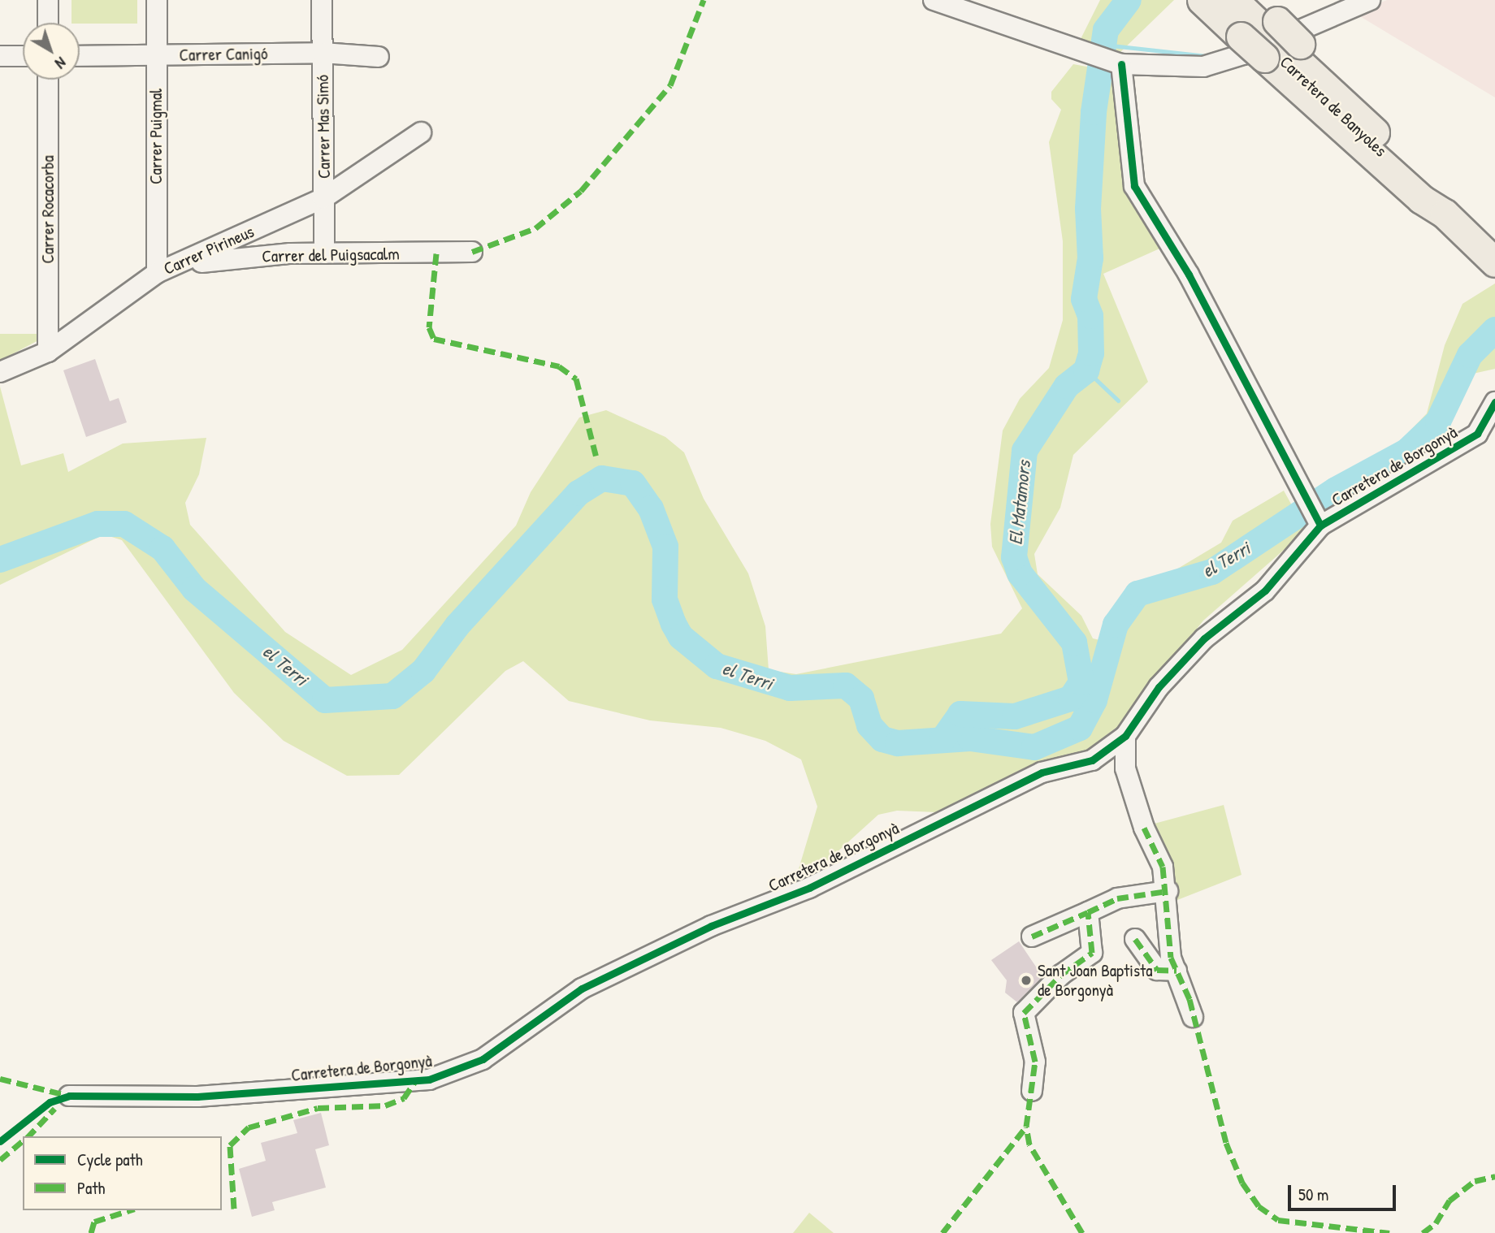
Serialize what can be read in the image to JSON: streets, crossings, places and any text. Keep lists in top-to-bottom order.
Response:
{
  "streets": {
    "street": [
      "Carrer Canigó",
      "Carrer Mas Simó",
      "Carrer Puigmal",
      "Carrer Rocacorba",
      "Carrer Pirineus",
      "Carrer del Puigsacalm",
      "Carretera de Borgonyà"
    ]
  },
  "crossings": [
    ["Carrer Canigó", "Carrer Mas Simó"],
    ["Carrer Canigó", "Carrer Puigmal"],
    ["Carrer Mas Simó", "Carrer Pirineus"],
    ["Carrer Mas Simó", "Carrer del Puigsacalm"],
    ["Carrer Puigmal", "Carrer Pirineus"],
    ["Carrer Puigmal", "Carrer del Puigsacalm"],
    ["Carrer Rocacorba", "Carrer Pirineus"],
    ["Carrer Pirineus", "Carrer del Puigsacalm"]
  ],
  "water": ["El Matamors", "el Terri"],
  "places": ["Sant Joan Baptista de Borgonyà"],
  "legend": ["Cycle path", "Path"],
  "scale_bar": "50 m",
  "north": "bottom right"
}
